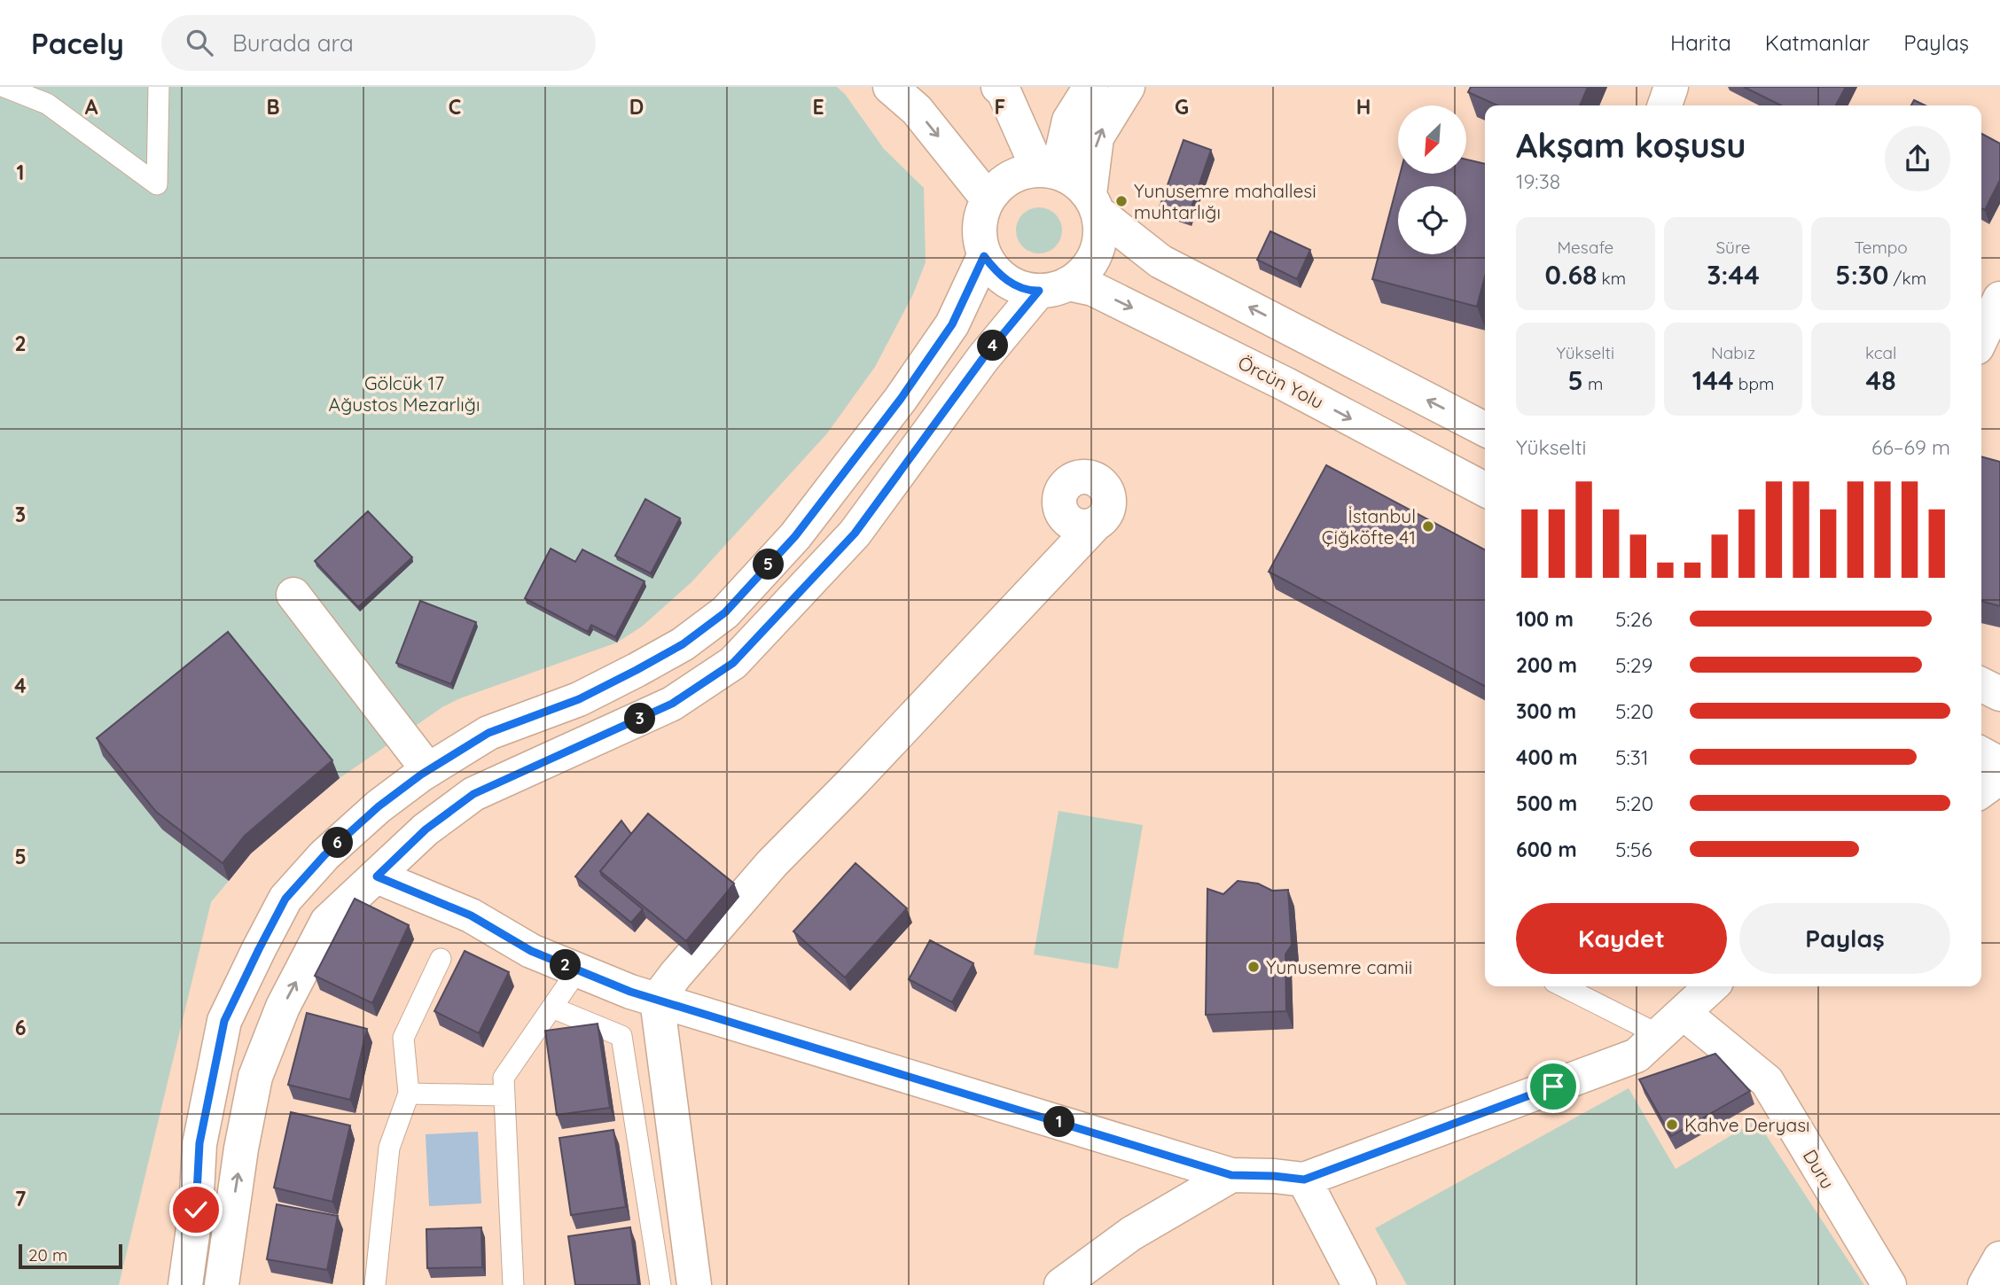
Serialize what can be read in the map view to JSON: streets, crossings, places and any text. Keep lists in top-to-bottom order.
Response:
{
  "streets": {
    "main road": ["Örcün Yolu", "Duru"]
  },
  "parks": ["Gölcük 17 Ağustos Mezarlığı"],
  "places": [
    "Yunusemre mahallesi muhtarlığı",
    "İstanbul Çiğköfte 41",
    "Yunusemre camii",
    "Kahve Deryası"
  ],
  "scale_bar": "20 m",
  "north": "bottom left",
  "page": {
    "header": "Pacely",
    "search": "Burada ara",
    "nav": ["Harita", "Katmanlar", "Paylaş"],
    "heading": ["Akşam koşusu", "19:38"],
    "stats": [
      ["Mesafe", "0.68 km"],
      ["Süre", "3:44"],
      ["Tempo", "5:30 /km"],
      ["Yükselti", "5 m"],
      ["Nabız", "144 bpm"],
      ["kcal", "48"]
    ],
    "pins": [
      "4",
      "5",
      "3",
      "6",
      "2",
      "1"
    ],
    "chart": ["Yükselti", "66–69 m"],
    "list": [
      {
        "name": "100 m",
        "note": "5:26"
      },
      {
        "name": "200 m",
        "note": "5:29"
      },
      {
        "name": "300 m",
        "note": "5:20"
      },
      {
        "name": "400 m",
        "note": "5:31"
      },
      {
        "name": "500 m",
        "note": "5:20"
      },
      {
        "name": "600 m",
        "note": "5:56"
      }
    ],
    "buttons": ["Kaydet", "Paylaş"],
    "scale": "20 m"
  },
  "grid": {
    "columns": [
      "A",
      "B",
      "C",
      "D",
      "E",
      "F",
      "G",
      "H"
    ],
    "rows": [
      "1",
      "2",
      "3",
      "4",
      "5",
      "6",
      "7"
    ]
  }
}
